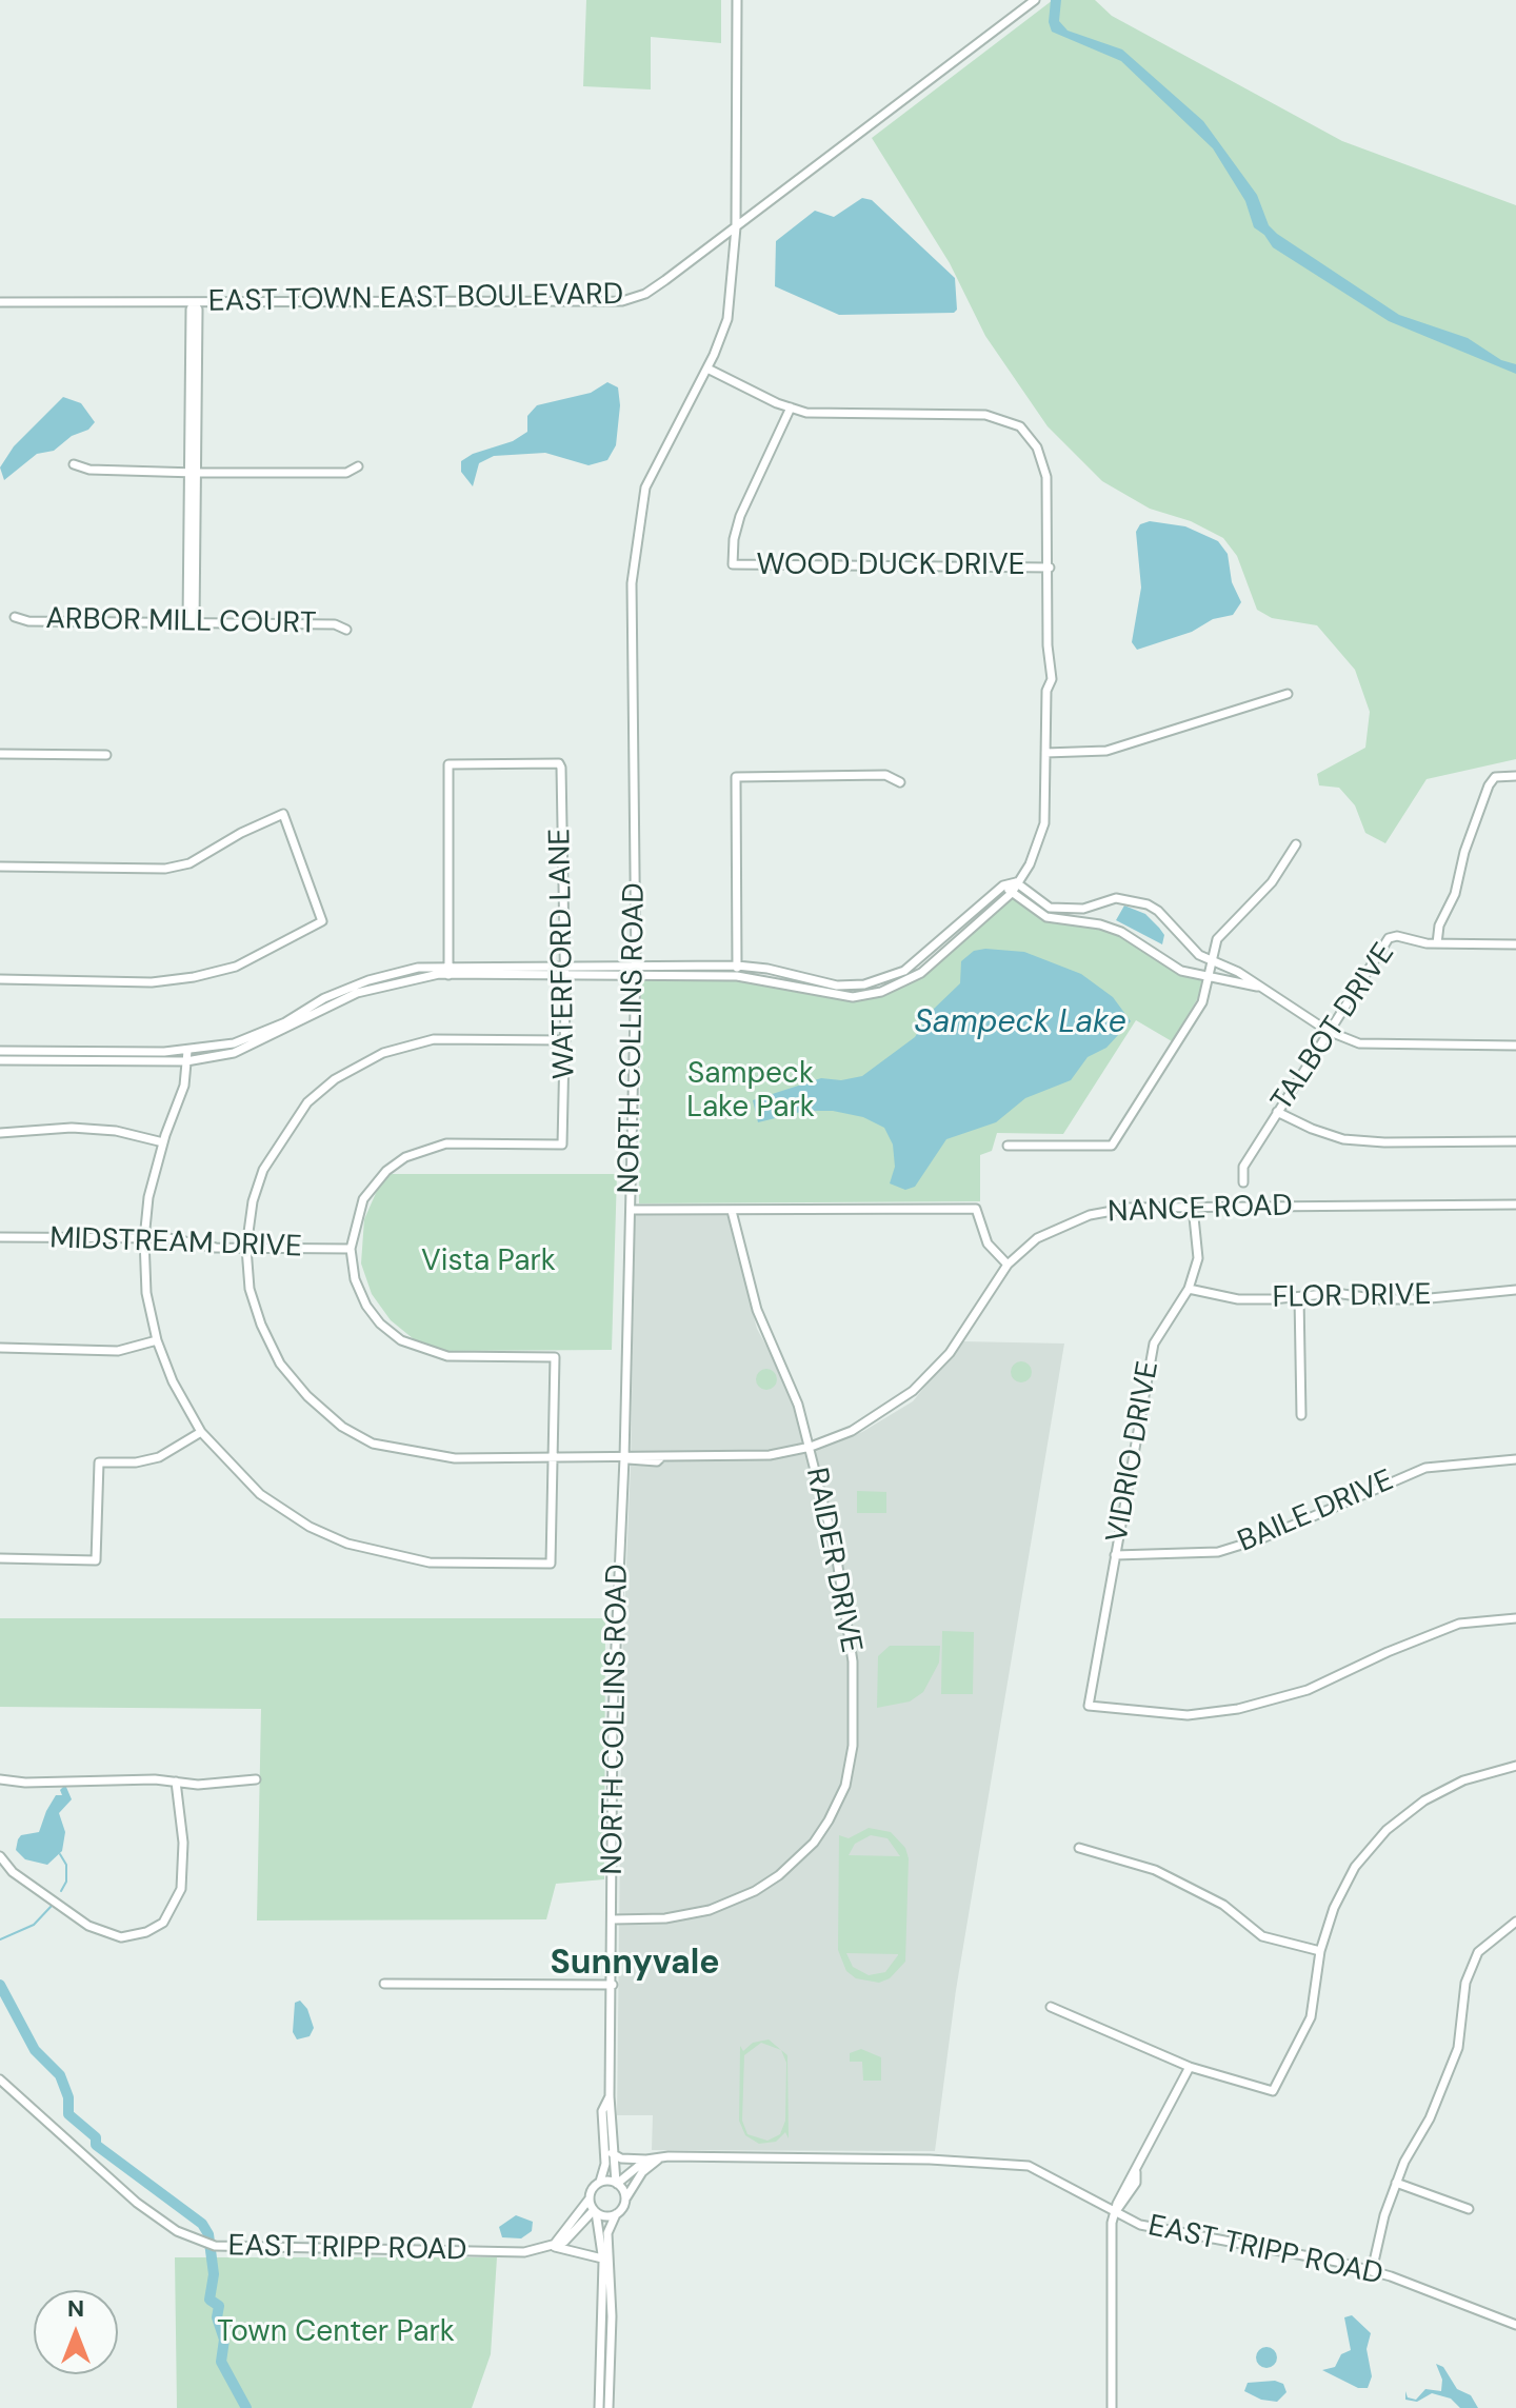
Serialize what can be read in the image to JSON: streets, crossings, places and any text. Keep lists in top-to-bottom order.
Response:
{
  "streets": {
    "street": [
      "EAST TOWN EAST BOULEVARD",
      "WOOD DUCK DRIVE",
      "ARBOR MILL COURT",
      "WATERFORD LANE",
      "TALBOT DRIVE",
      "NORTH COLLINS ROAD",
      "NANCE ROAD",
      "MIDSTREAM DRIVE",
      "FLOR DRIVE",
      "VIDRIO DRIVE",
      "BAILE DRIVE",
      "RAIDER DRIVE",
      "EAST TRIPP ROAD"
    ]
  },
  "crossings": [
    ["EAST TOWN EAST BOULEVARD", "NORTH COLLINS ROAD"],
    ["WATERFORD LANE", "NANCE ROAD"],
    ["WATERFORD LANE", "MIDSTREAM DRIVE"],
    ["NORTH COLLINS ROAD", "NANCE ROAD"],
    ["NORTH COLLINS ROAD", "RAIDER DRIVE"],
    ["NANCE ROAD", "MIDSTREAM DRIVE"],
    ["NANCE ROAD", "VIDRIO DRIVE"],
    ["NANCE ROAD", "RAIDER DRIVE"],
    ["FLOR DRIVE", "VIDRIO DRIVE"],
    ["VIDRIO DRIVE", "BAILE DRIVE"]
  ],
  "districts": ["Sunnyvale"],
  "water": ["Sampeck Lake"],
  "parks": ["Sampeck Lake Park", "Vista Park", "Town Center Park"],
  "north": "top"
}
